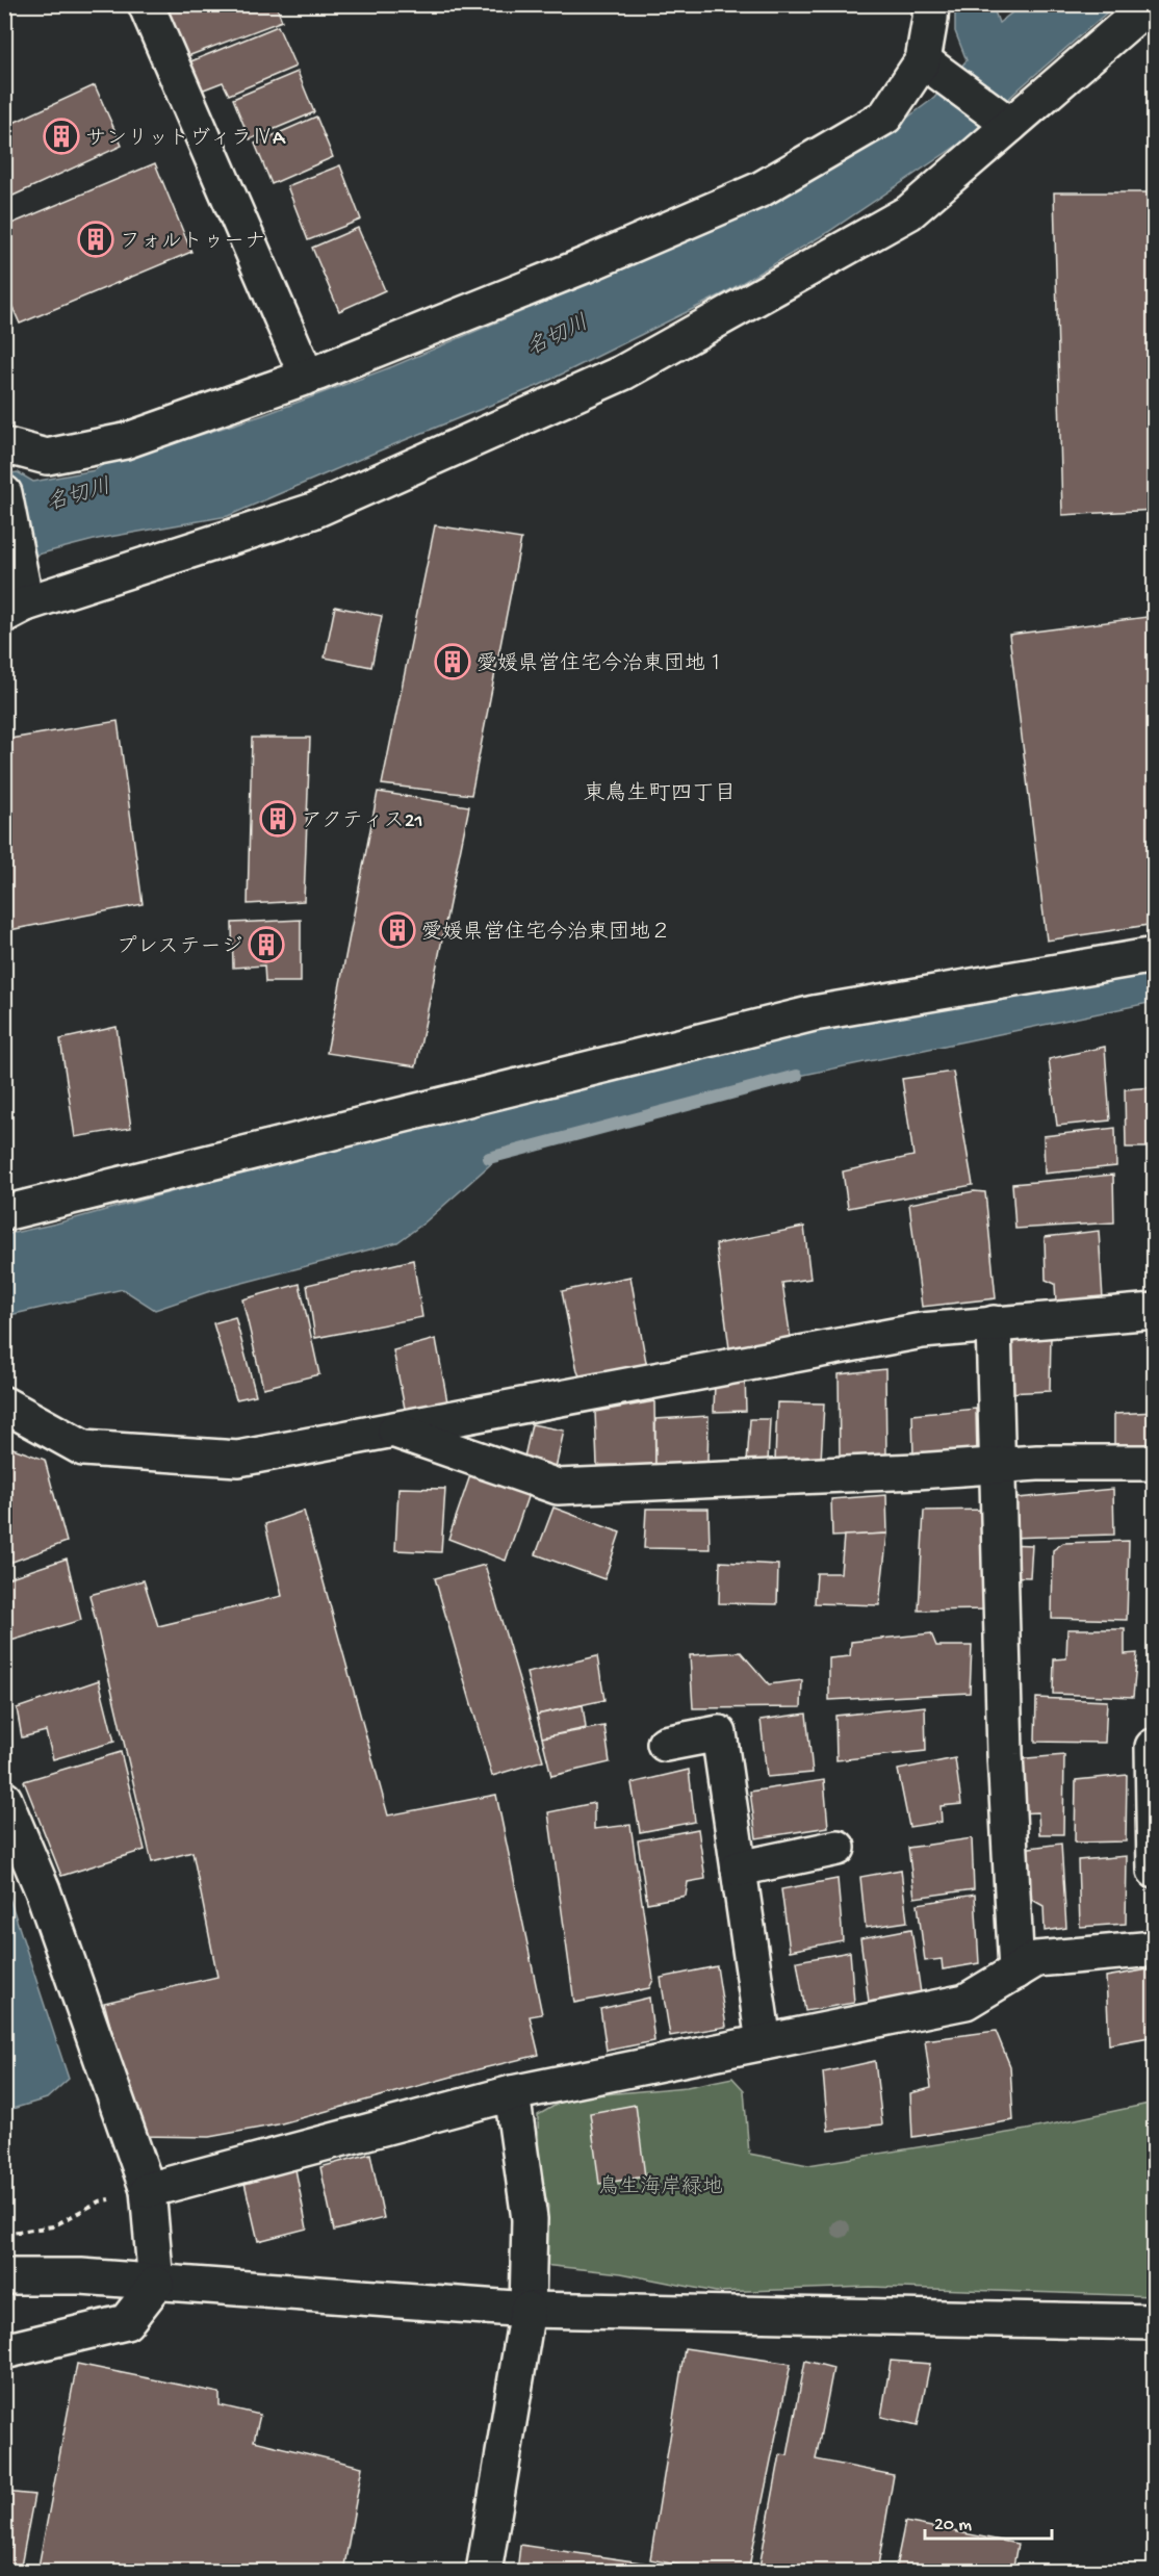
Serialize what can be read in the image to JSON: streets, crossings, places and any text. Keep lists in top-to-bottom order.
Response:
{
  "districts": ["東鳥生町四丁目"],
  "water": ["名切川"],
  "parks": ["鳥生海岸緑地"],
  "places": {
    "building": [
      "サンリットヴィラⅣA",
      "フォルトゥーナ",
      "愛媛県営住宅今治東団地１",
      "アクティス21",
      "愛媛県営住宅今治東団地２",
      "プレステージ"
    ]
  },
  "scale_bar": "20 m"
}
